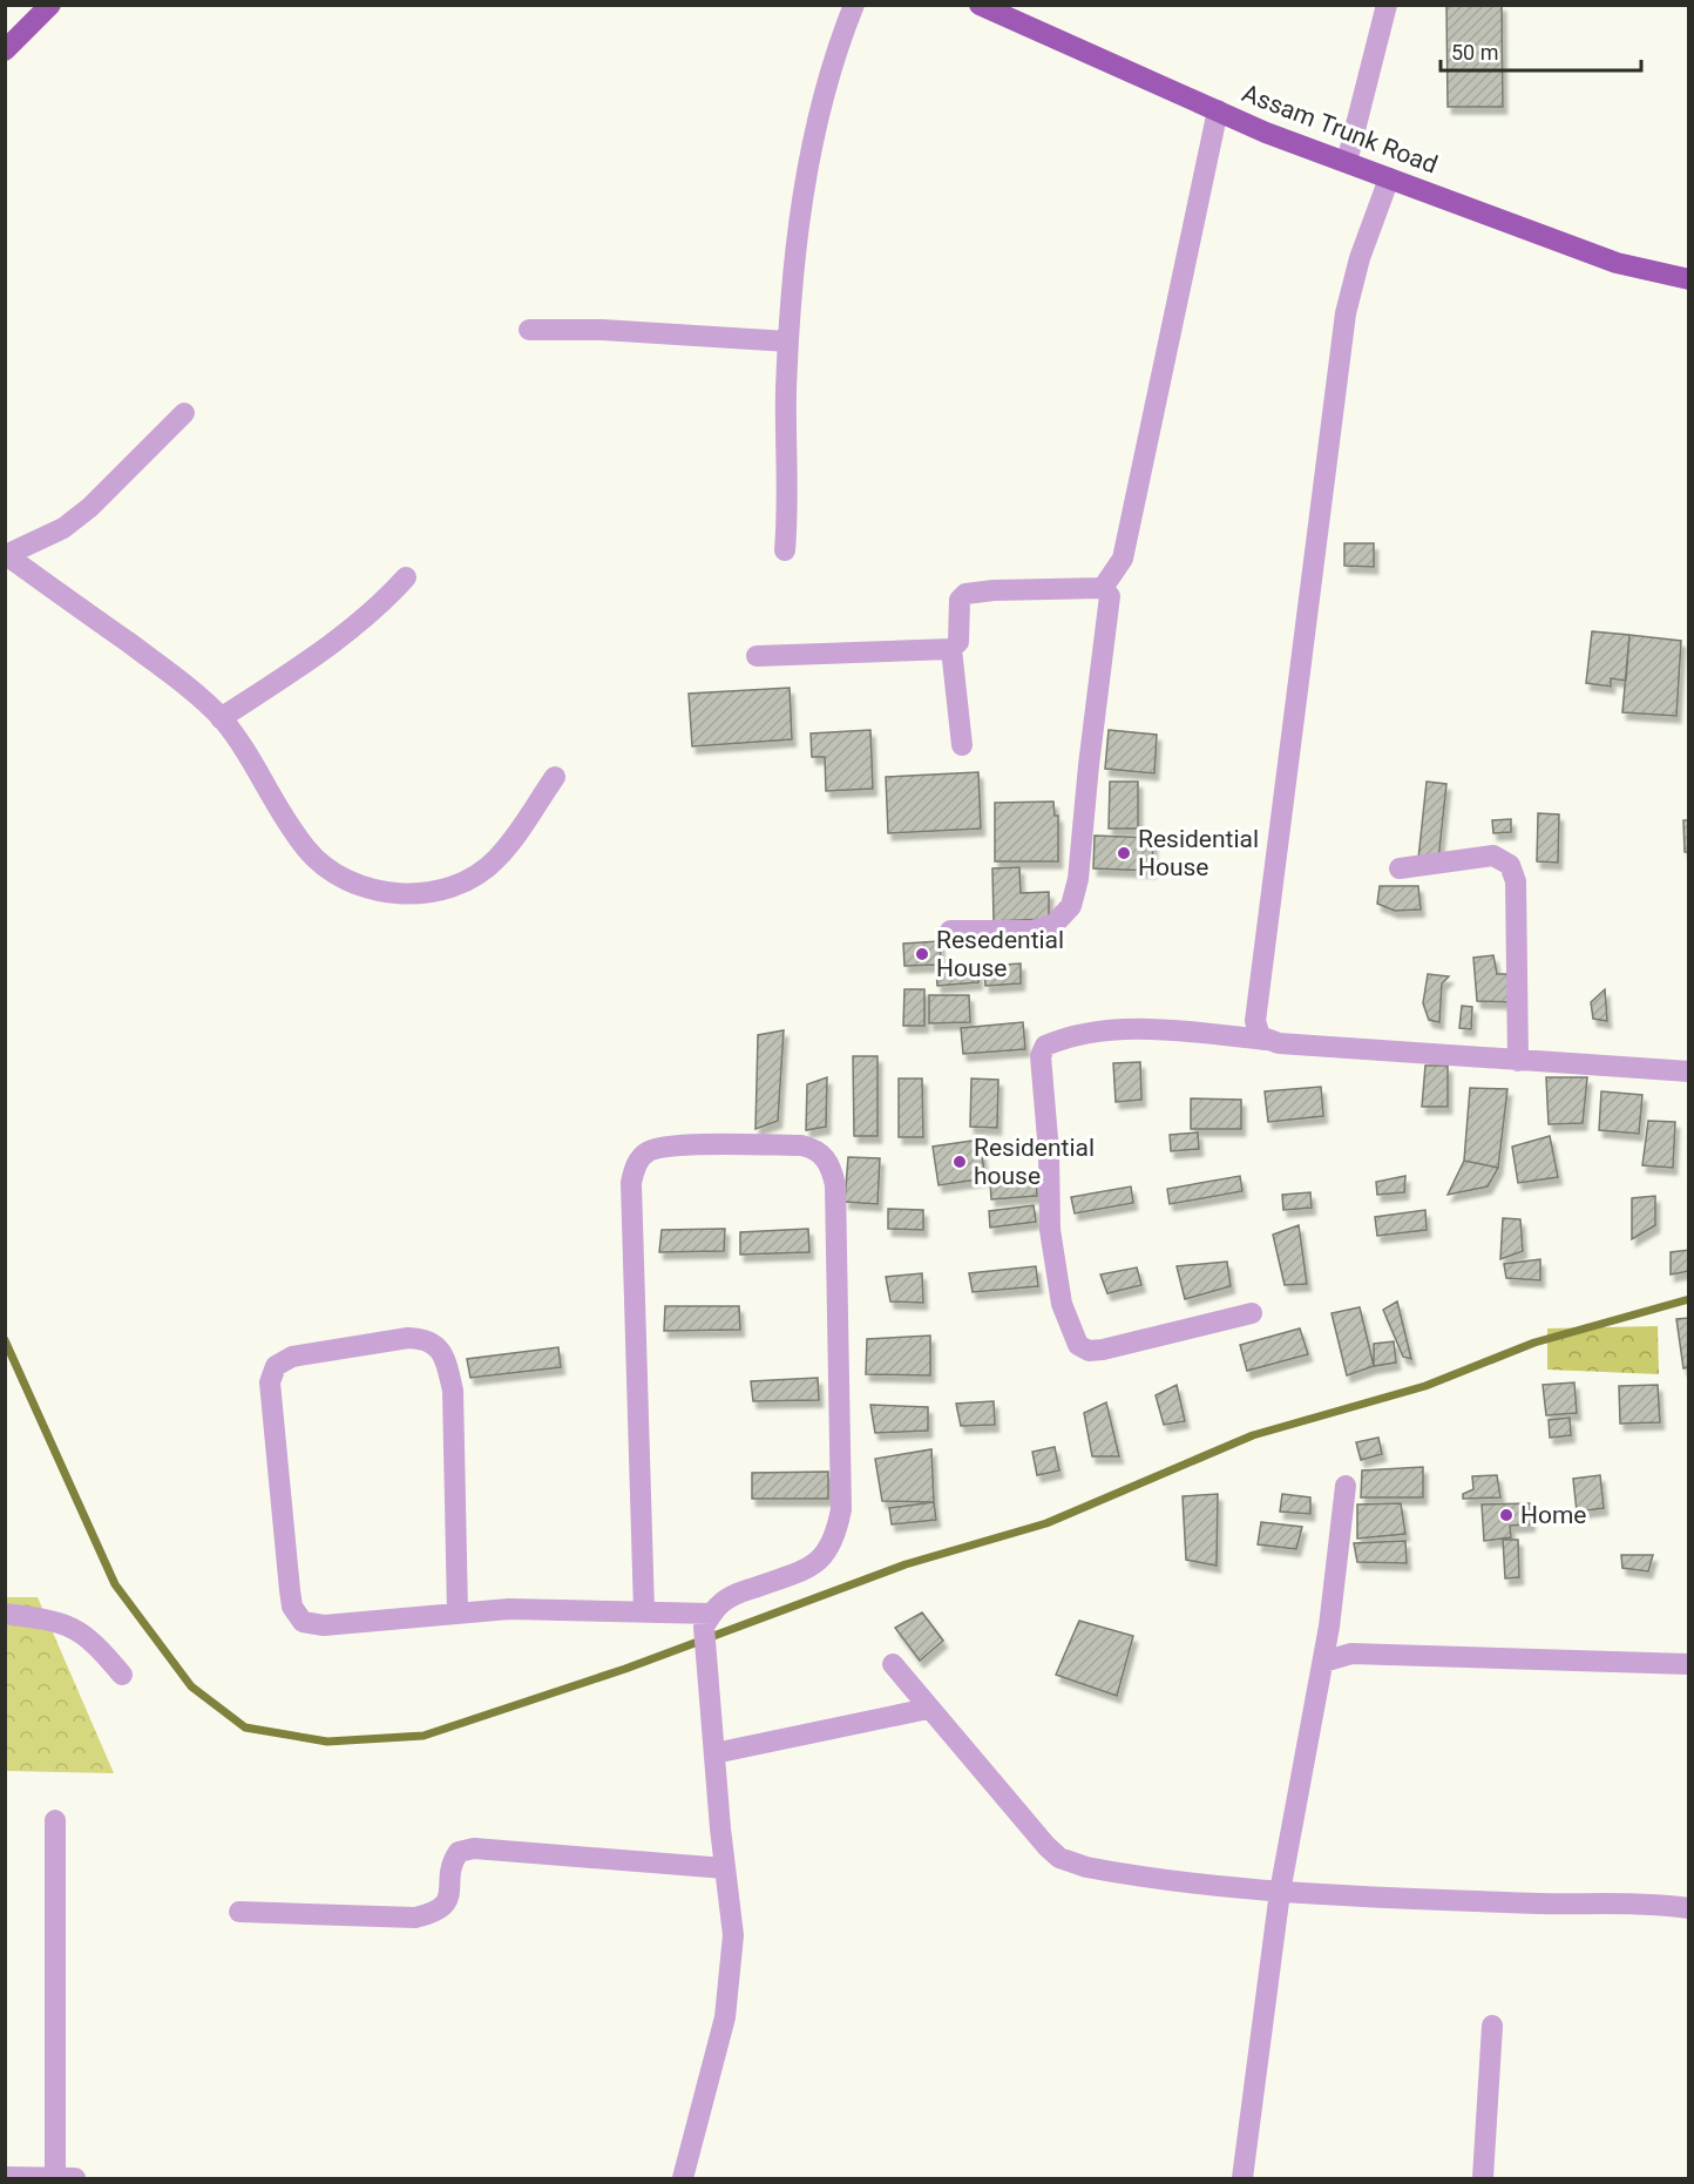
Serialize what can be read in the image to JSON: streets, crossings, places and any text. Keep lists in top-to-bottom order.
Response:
{
  "streets": {
    "main road": ["Assam Trunk Road"]
  },
  "places": [
    "Residential House",
    "Resedential House",
    "Residential house",
    "Home"
  ],
  "scale_bar": "50 m"
}
